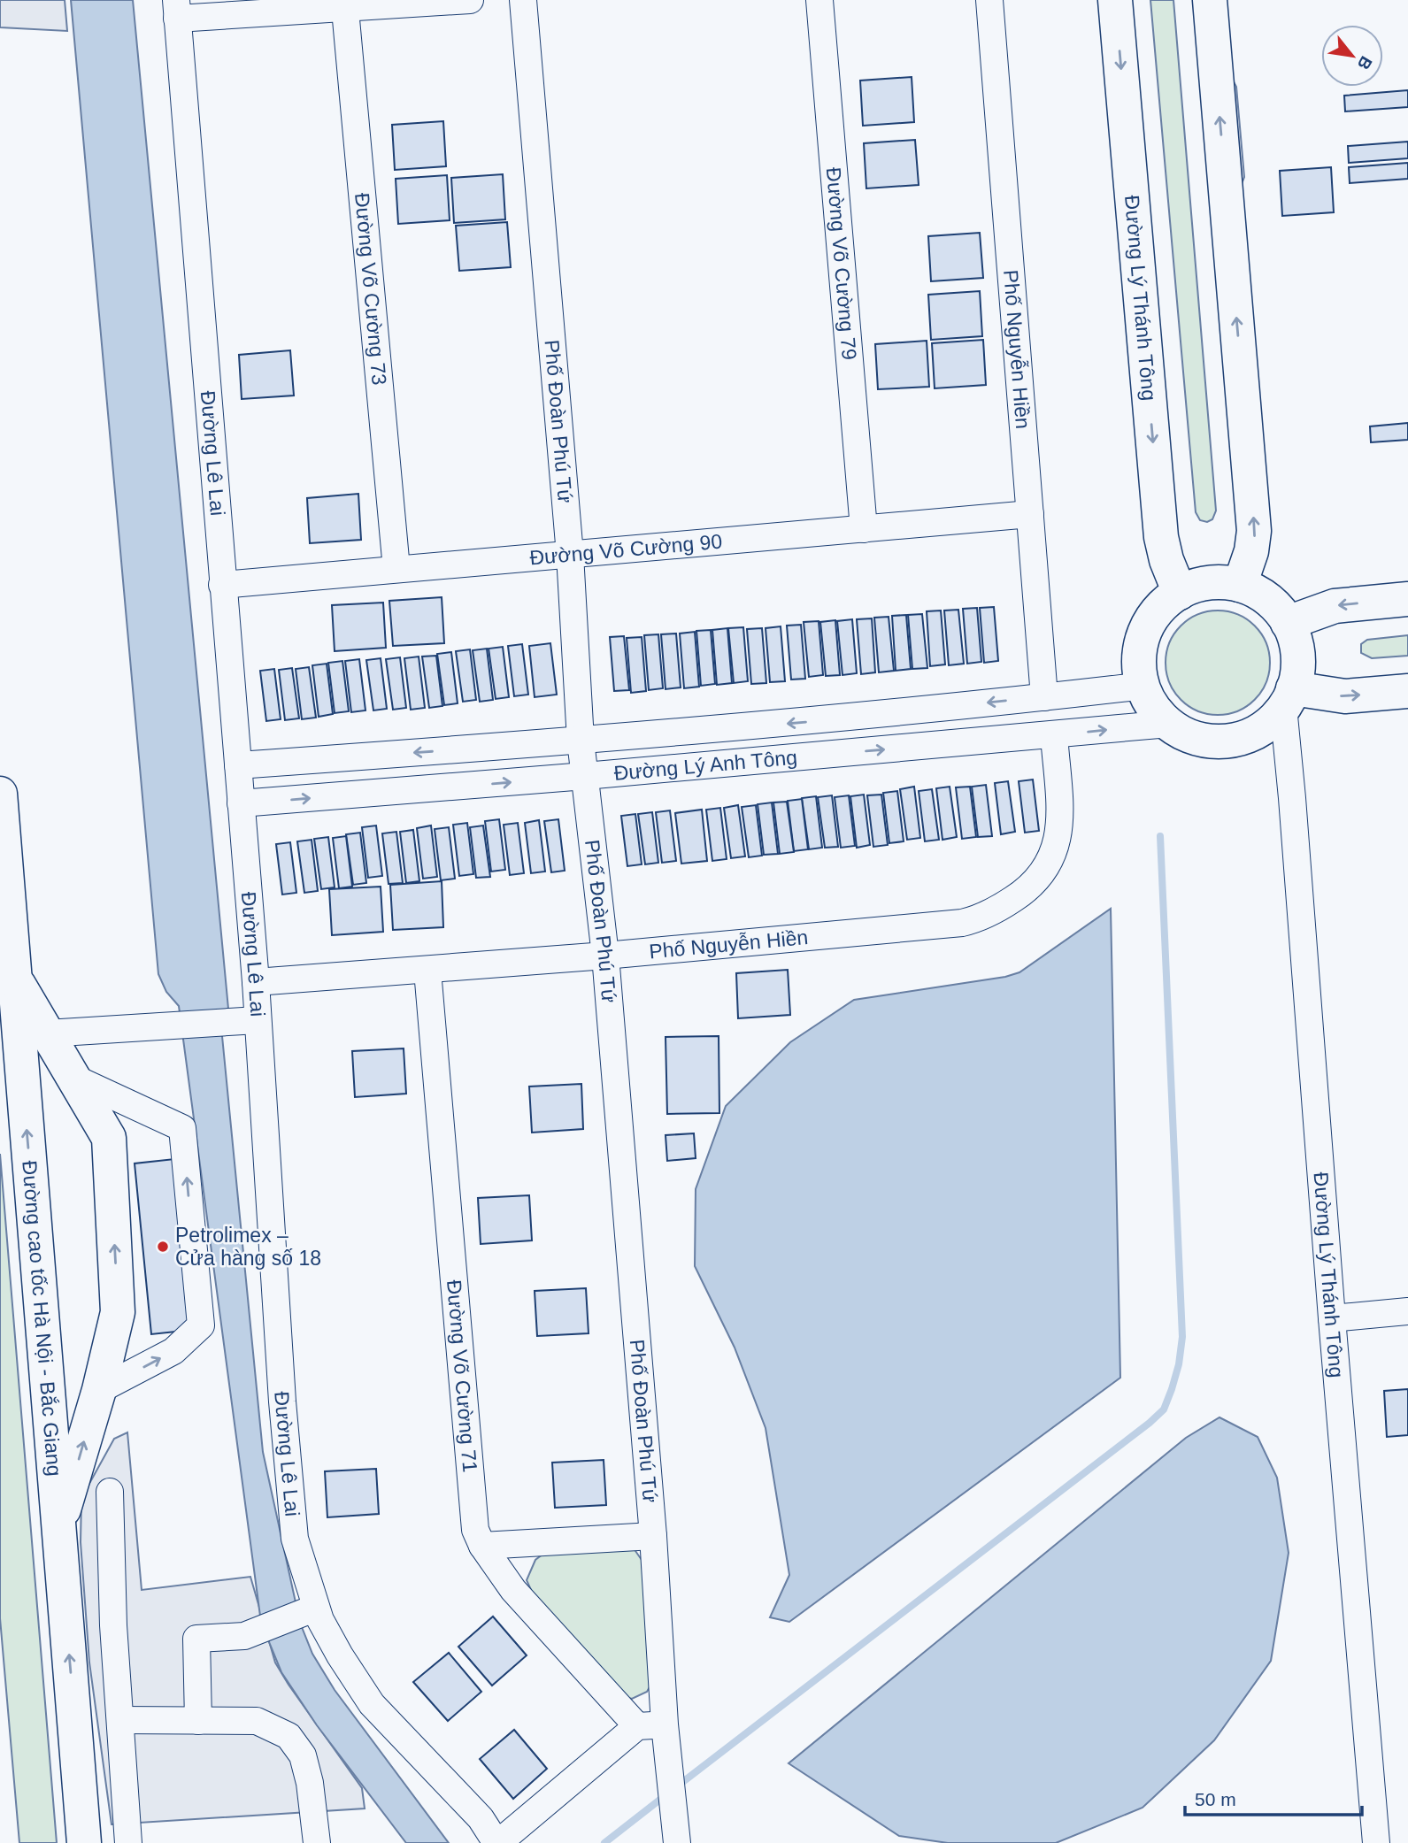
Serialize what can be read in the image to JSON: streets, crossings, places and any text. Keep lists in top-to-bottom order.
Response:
{
  "streets": {
    "main road": ["Đường Lý Thánh Tông", "Đường cao tốc Hà Nội - Bắc Giang"],
    "street": [
      "Đường Võ Cường 79",
      "Đường Võ Cường 73",
      "Phố Nguyễn Hiền",
      "Phố Đoàn Phú Tứ",
      "Đường Lê Lai",
      "Đường Võ Cường 90",
      "Đường Lý Anh Tông",
      "Đường Võ Cường 71"
    ]
  },
  "crossings": [
    ["Đường Võ Cường 79", "Đường Võ Cường 90"],
    ["Đường Võ Cường 73", "Đường Võ Cường 90"],
    ["Đường Lý Thánh Tông", "Đường Lý Anh Tông"],
    ["Phố Nguyễn Hiền", "Phố Đoàn Phú Tứ"],
    ["Phố Nguyễn Hiền", "Đường Lê Lai"],
    ["Phố Nguyễn Hiền", "Đường Võ Cường 90"],
    ["Phố Nguyễn Hiền", "Đường Lý Anh Tông"],
    ["Phố Nguyễn Hiền", "Đường Võ Cường 71"],
    ["Phố Đoàn Phú Tứ", "Đường Võ Cường 90"],
    ["Phố Đoàn Phú Tứ", "Đường Lý Anh Tông"],
    ["Đường Lê Lai", "Đường Võ Cường 90"],
    ["Đường Lê Lai", "Đường Lý Anh Tông"]
  ],
  "places": ["Petrolimex – Cửa hàng số 18"],
  "scale_bar": "50 m",
  "north": "bottom right"
}
